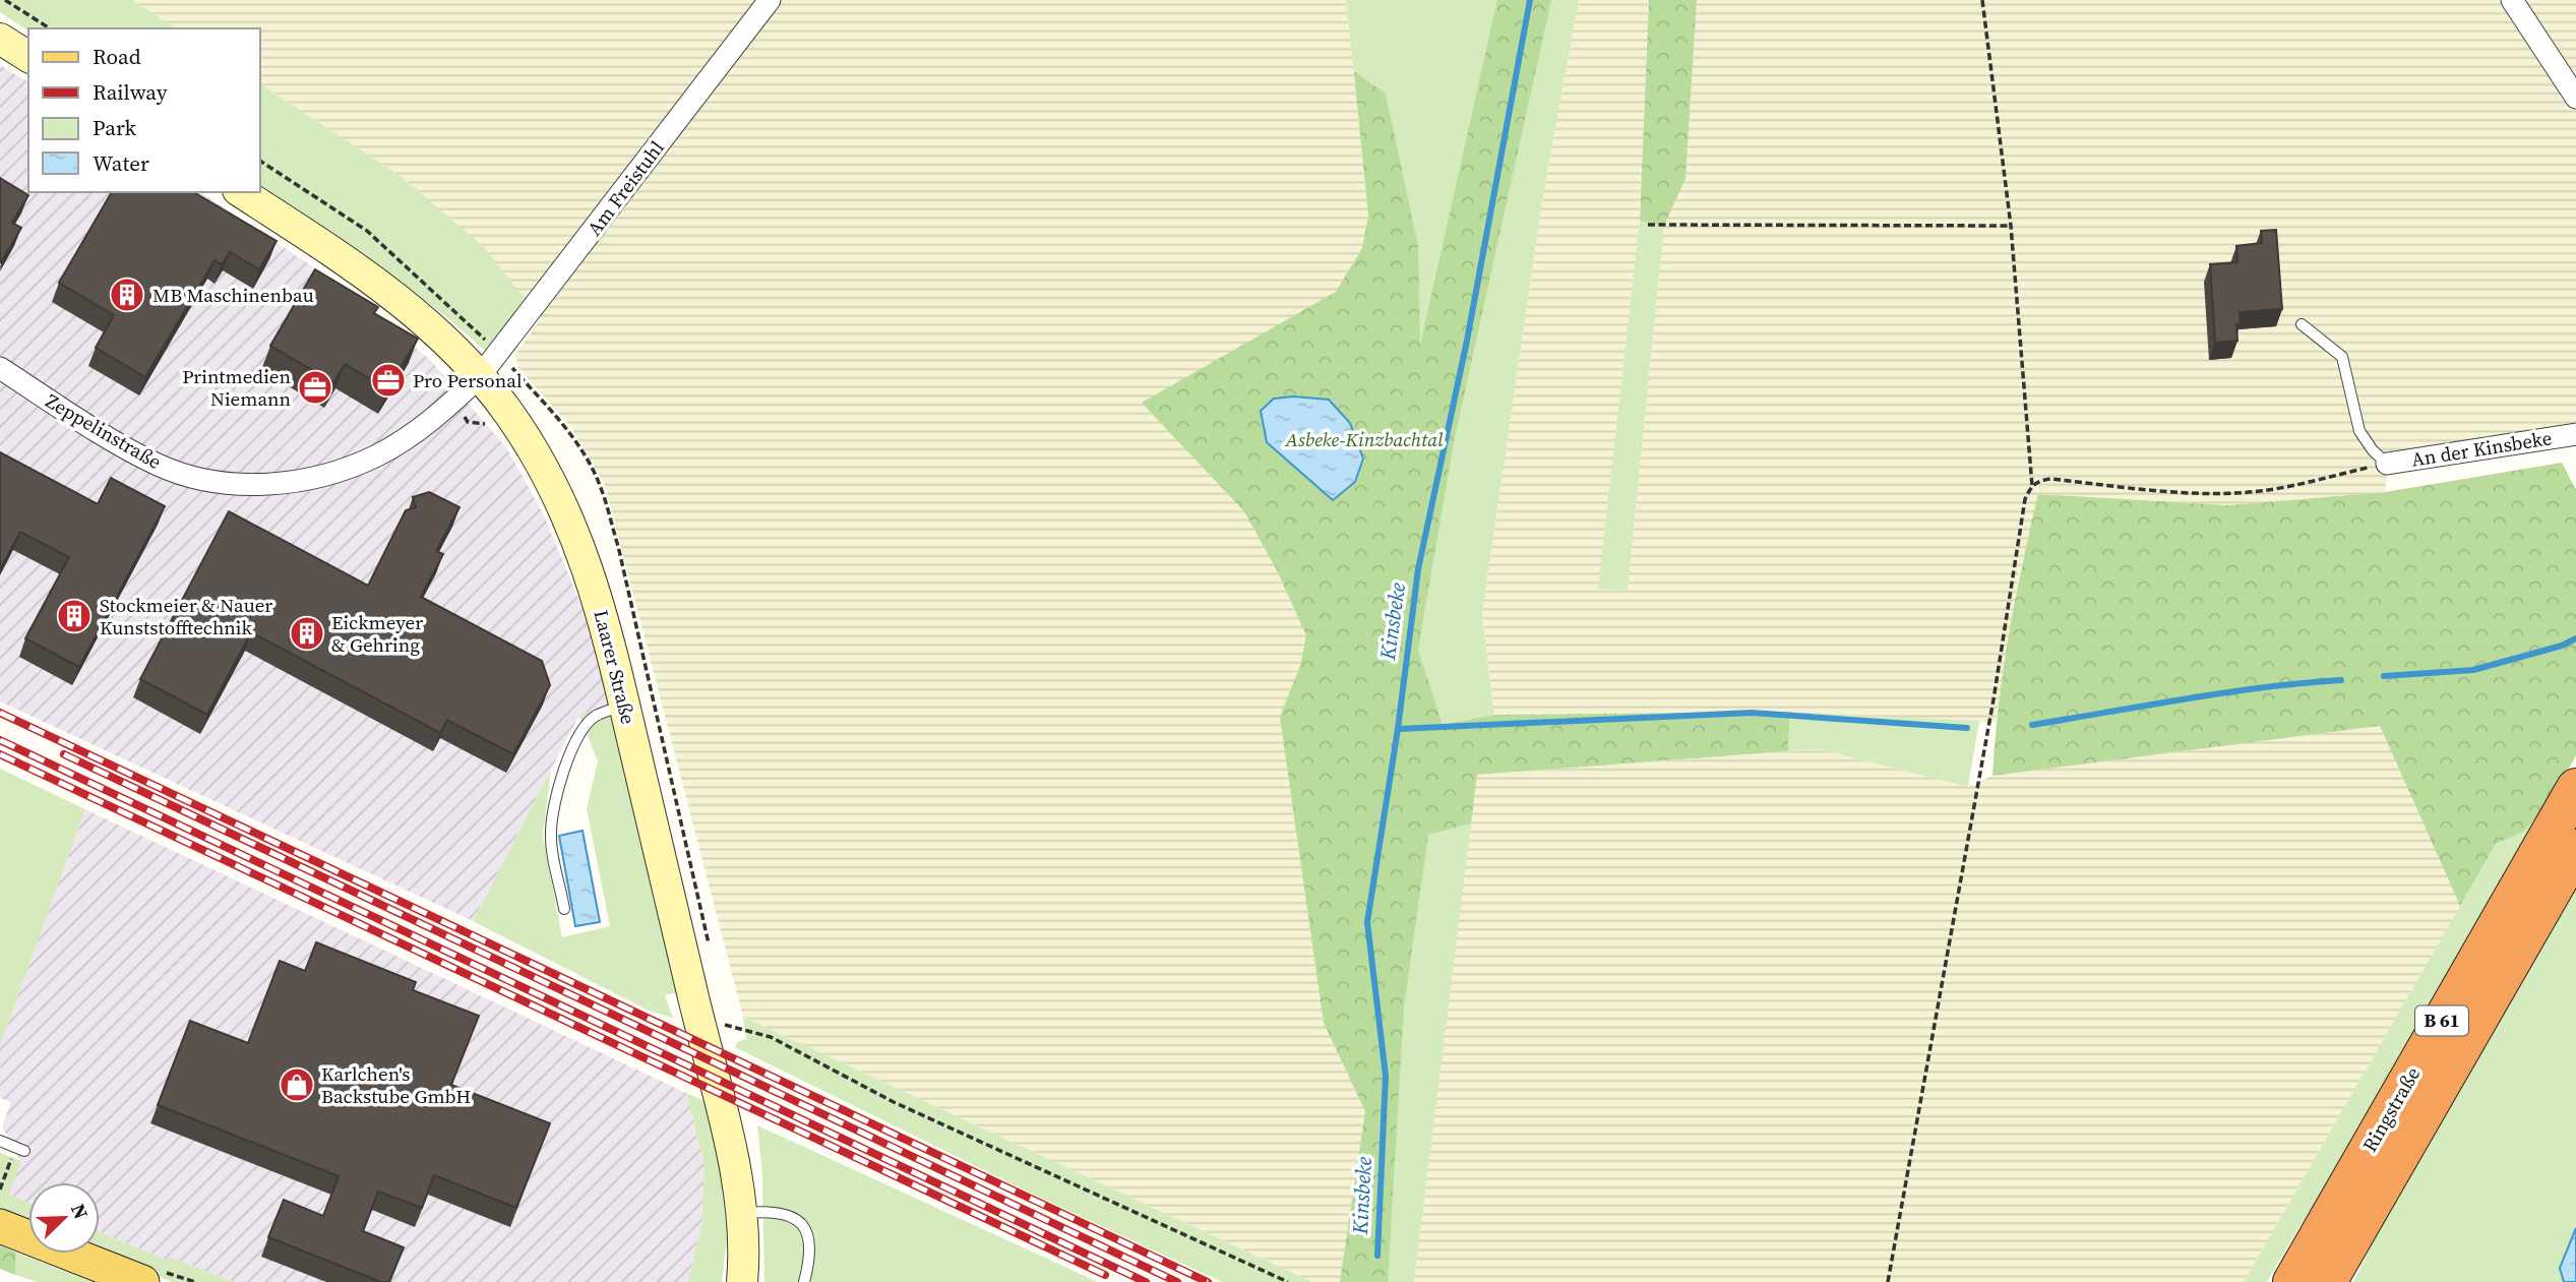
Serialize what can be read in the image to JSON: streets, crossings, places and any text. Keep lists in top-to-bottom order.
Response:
{
  "streets": {
    "highway": ["B 61", "Ringstraße"],
    "main road": ["Laarer Straße"],
    "street": ["Am Freistuhl", "Zeppelinstraße", "An der Kinsbeke"]
  },
  "crossings": [
    ["Am Freistuhl", "Zeppelinstraße"],
    ["Am Freistuhl", "Laarer Straße"],
    ["Zeppelinstraße", "Laarer Straße"]
  ],
  "water": ["Kinsbeke"],
  "parks": ["Asbeke-Kinzbachtal"],
  "places": {
    "building": ["MB Maschinenbau", "Stockmeier & Nauer Kunststofftechnik", "Eickmeyer & Gehring"],
    "office": ["Pro Personal", "Printmedien Niemann"],
    "shop": ["Karlchen's Backstube GmbH"]
  },
  "legend": [
    "Road",
    "Railway",
    "Park",
    "Water"
  ],
  "north": "top right"
}
